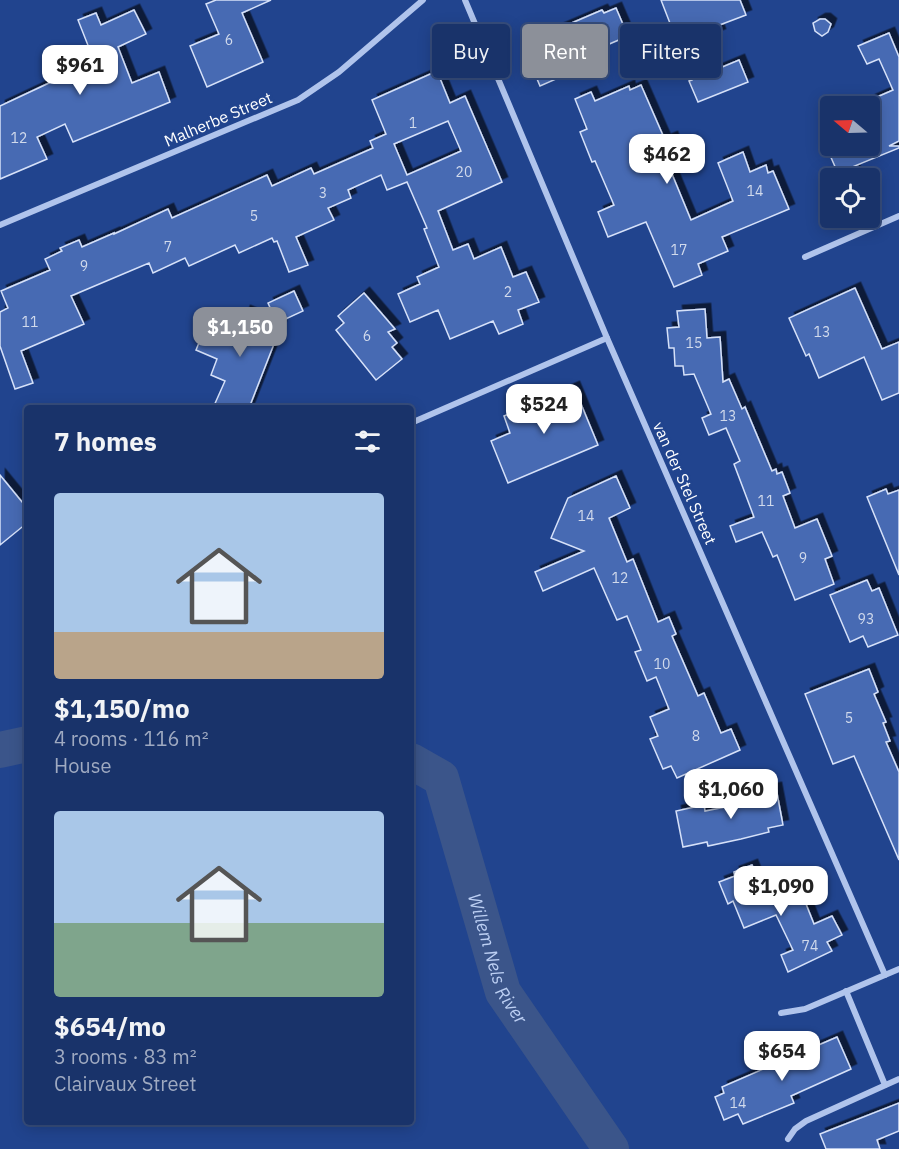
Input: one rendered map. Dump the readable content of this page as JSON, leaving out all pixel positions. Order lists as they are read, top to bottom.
{
  "streets": {
    "street": ["Malherbe Street", "van der Stel Street"]
  },
  "water": ["Willem Nels River"],
  "house_numbers": [
    "6",
    "1",
    "12",
    "20",
    "14",
    "3",
    "5",
    "7",
    "17",
    "9",
    "2",
    "11",
    "13",
    "6",
    "15",
    "13",
    "11",
    "14",
    "9",
    "12",
    "93",
    "10",
    "5",
    "8",
    "74",
    "14"
  ],
  "north": "left",
  "page": {
    "chip": ["Buy", "Rent", "Filters"],
    "price": [
      "$961",
      "$462",
      "$1,150",
      "$524",
      "$1,060",
      "$1,090",
      "$654"
    ],
    "heading": "7 homes",
    "list": [
      {
        "name": "$1,150/mo",
        "note": "4 rooms · 116 m² · House"
      },
      {
        "name": "$654/mo",
        "note": "3 rooms · 83 m² · Clairvaux Street"
      }
    ]
  }
}
